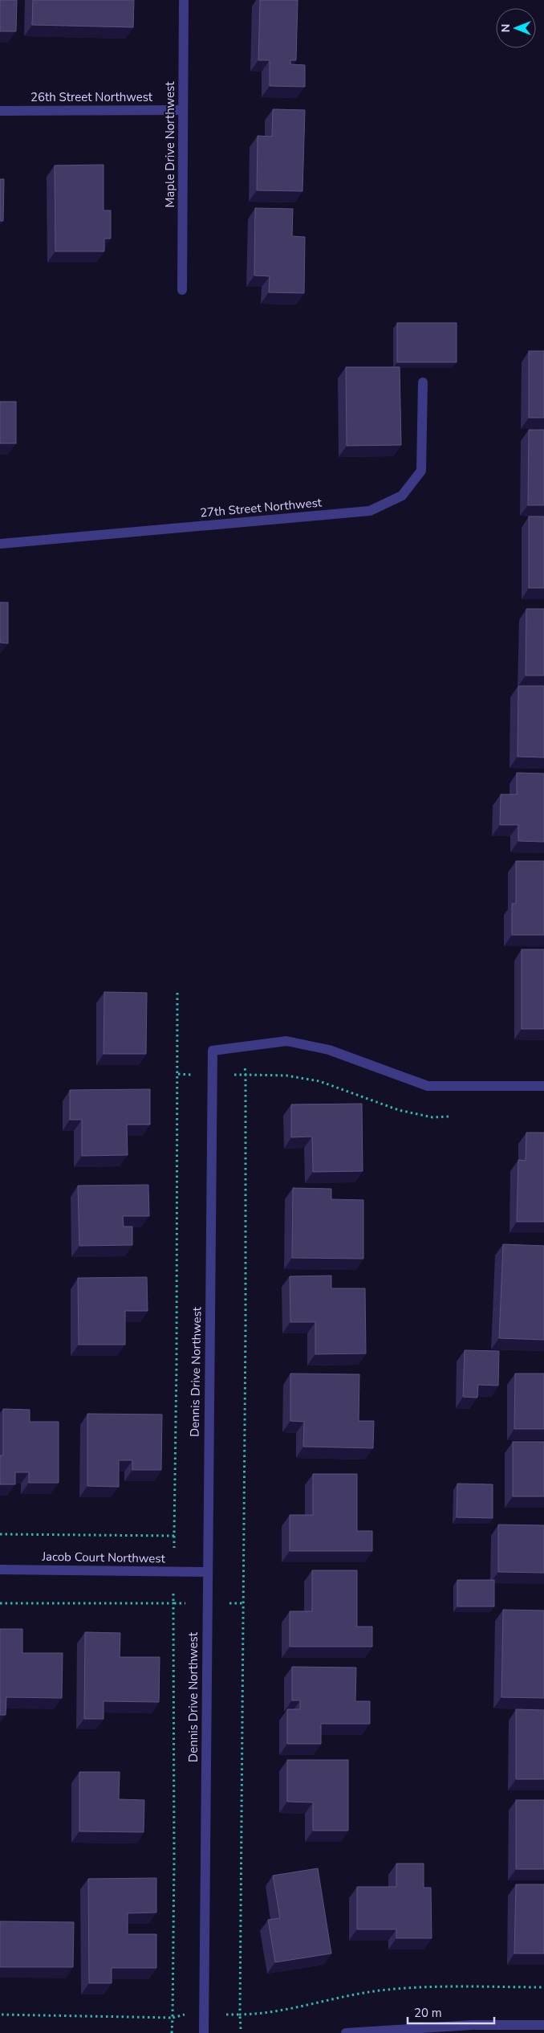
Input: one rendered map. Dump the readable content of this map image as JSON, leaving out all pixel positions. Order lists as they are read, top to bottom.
{
  "streets": {
    "street": [
      "26th Street Northwest",
      "Maple Drive Northwest",
      "27th Street Northwest",
      "Dennis Drive Northwest",
      "Jacob Court Northwest"
    ]
  },
  "crossings": [
    ["26th Street Northwest", "Maple Drive Northwest"],
    ["Dennis Drive Northwest", "Jacob Court Northwest"]
  ],
  "scale_bar": "20 m",
  "north": "left"
}
